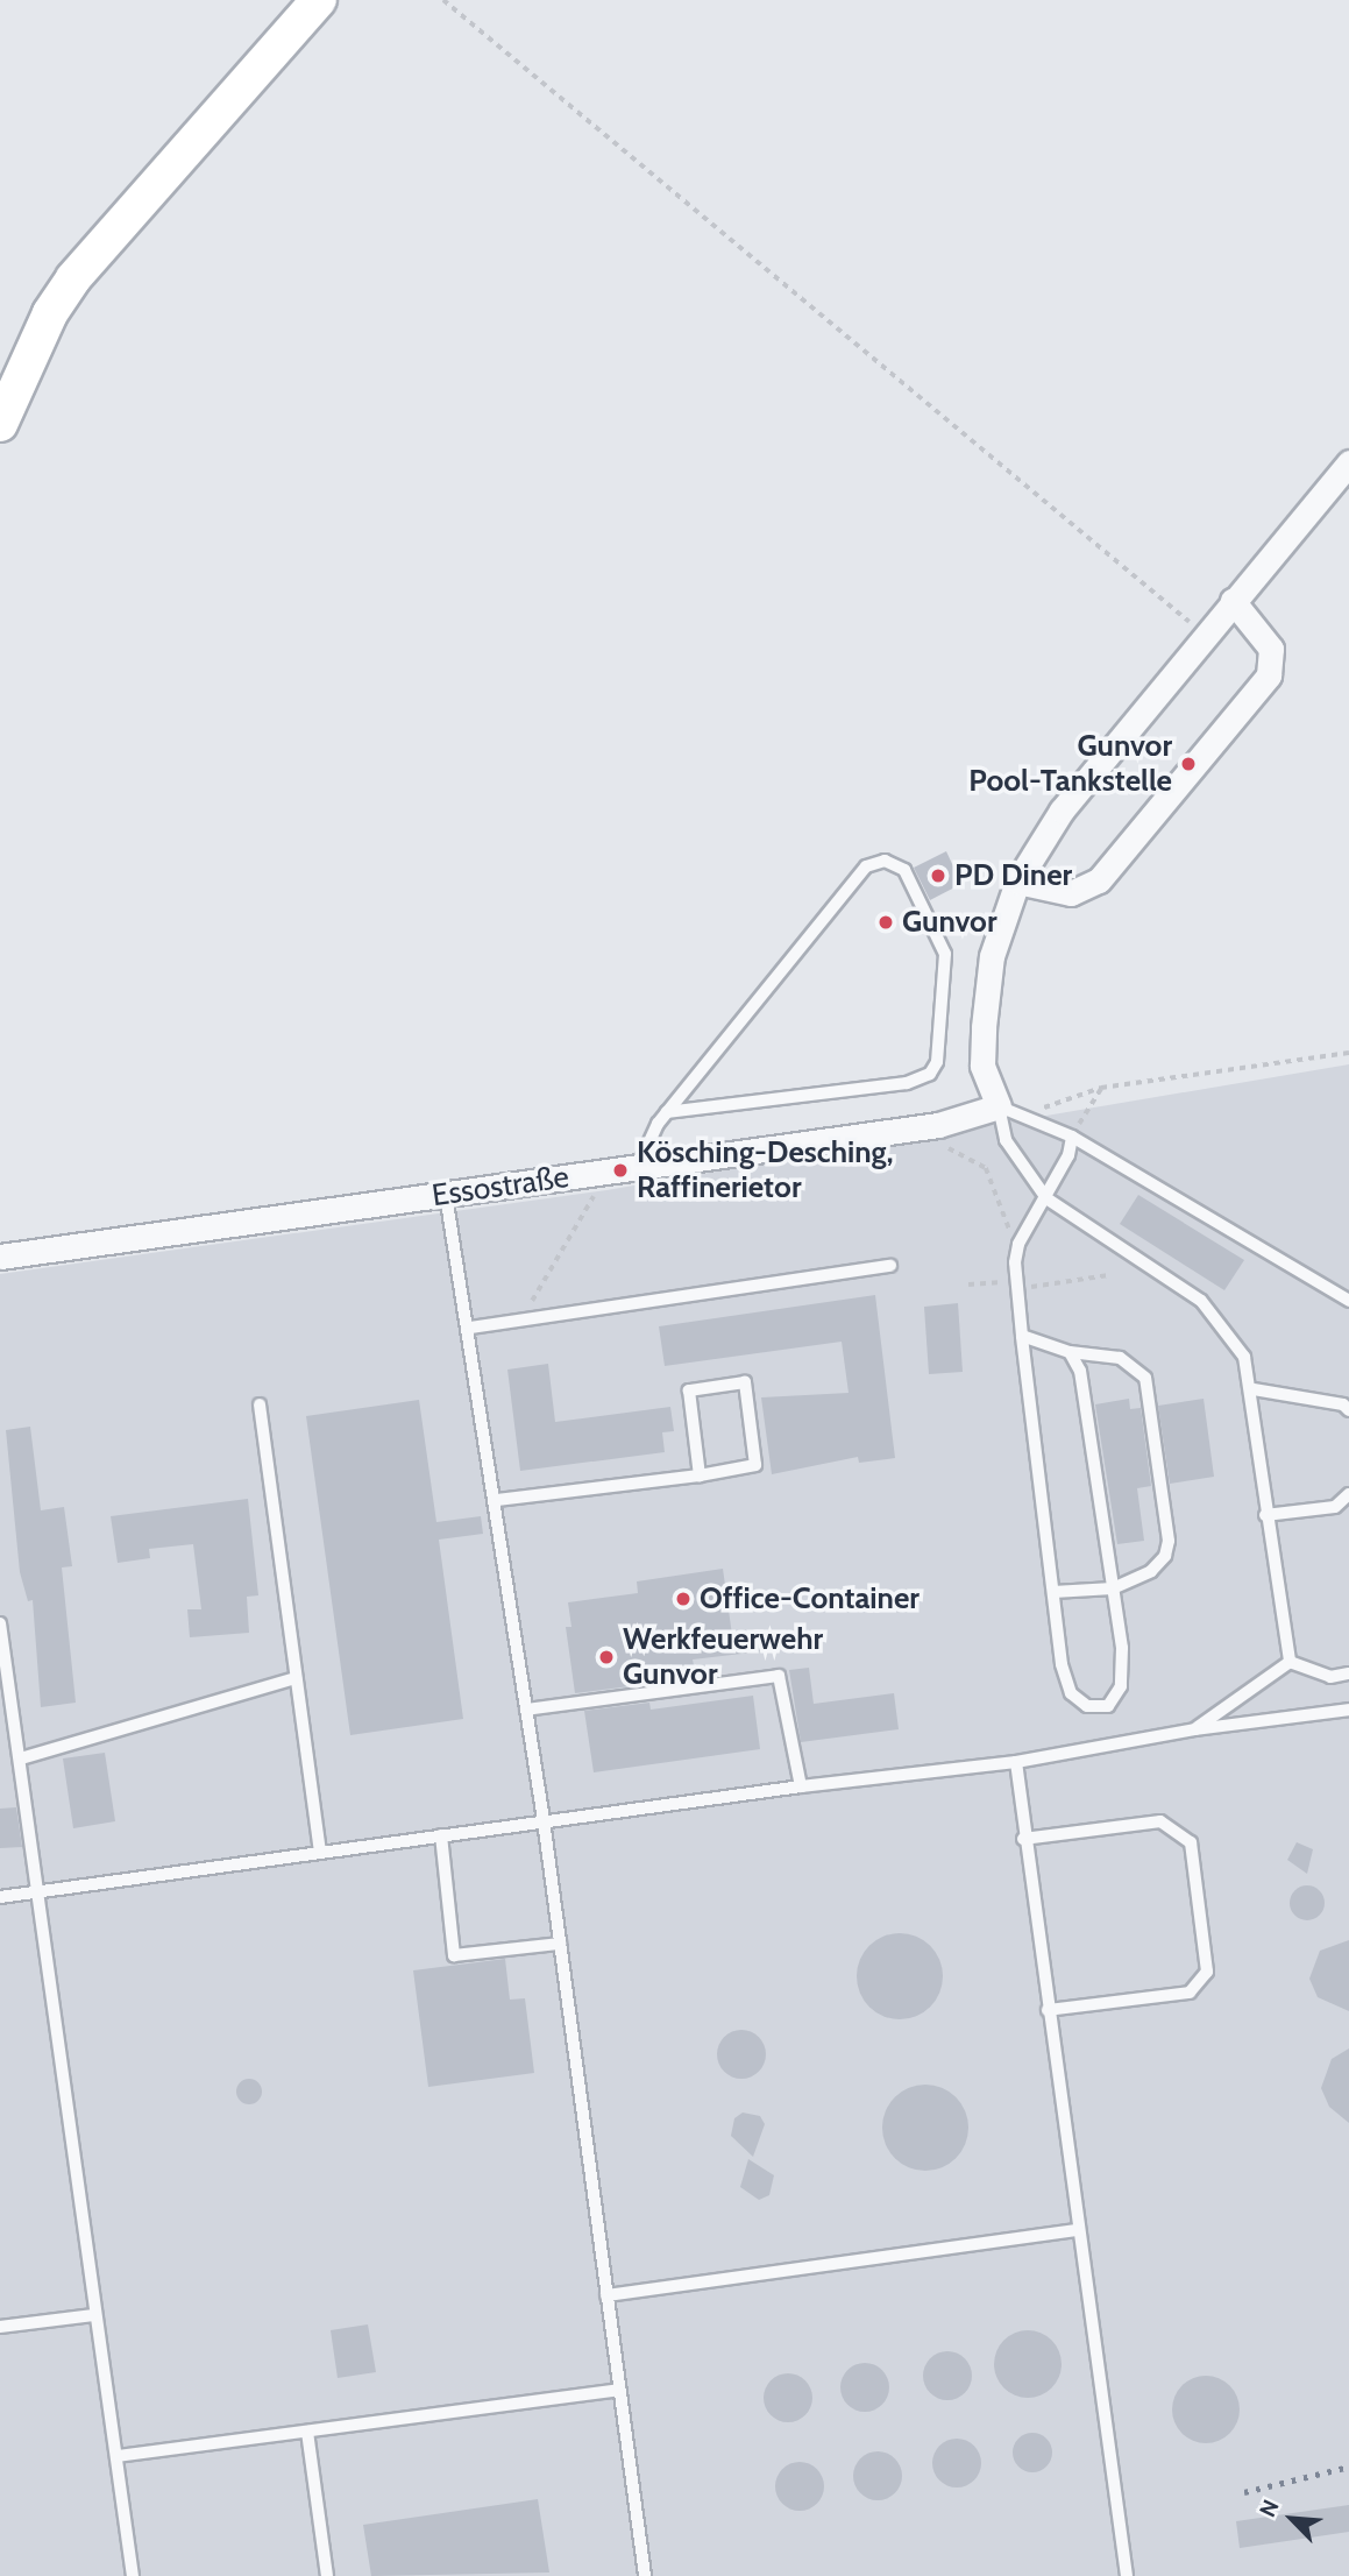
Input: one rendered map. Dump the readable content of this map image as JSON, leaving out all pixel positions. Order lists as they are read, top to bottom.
{
  "streets": {
    "street": ["Essostraße"]
  },
  "places": [
    "Gunvor Pool-Tankstelle",
    "PD Diner",
    "Gunvor",
    "Kösching-Desching, Raffinerietor",
    "Office-Container",
    "Werkfeuerwehr Gunvor"
  ],
  "north": "top left"
}
